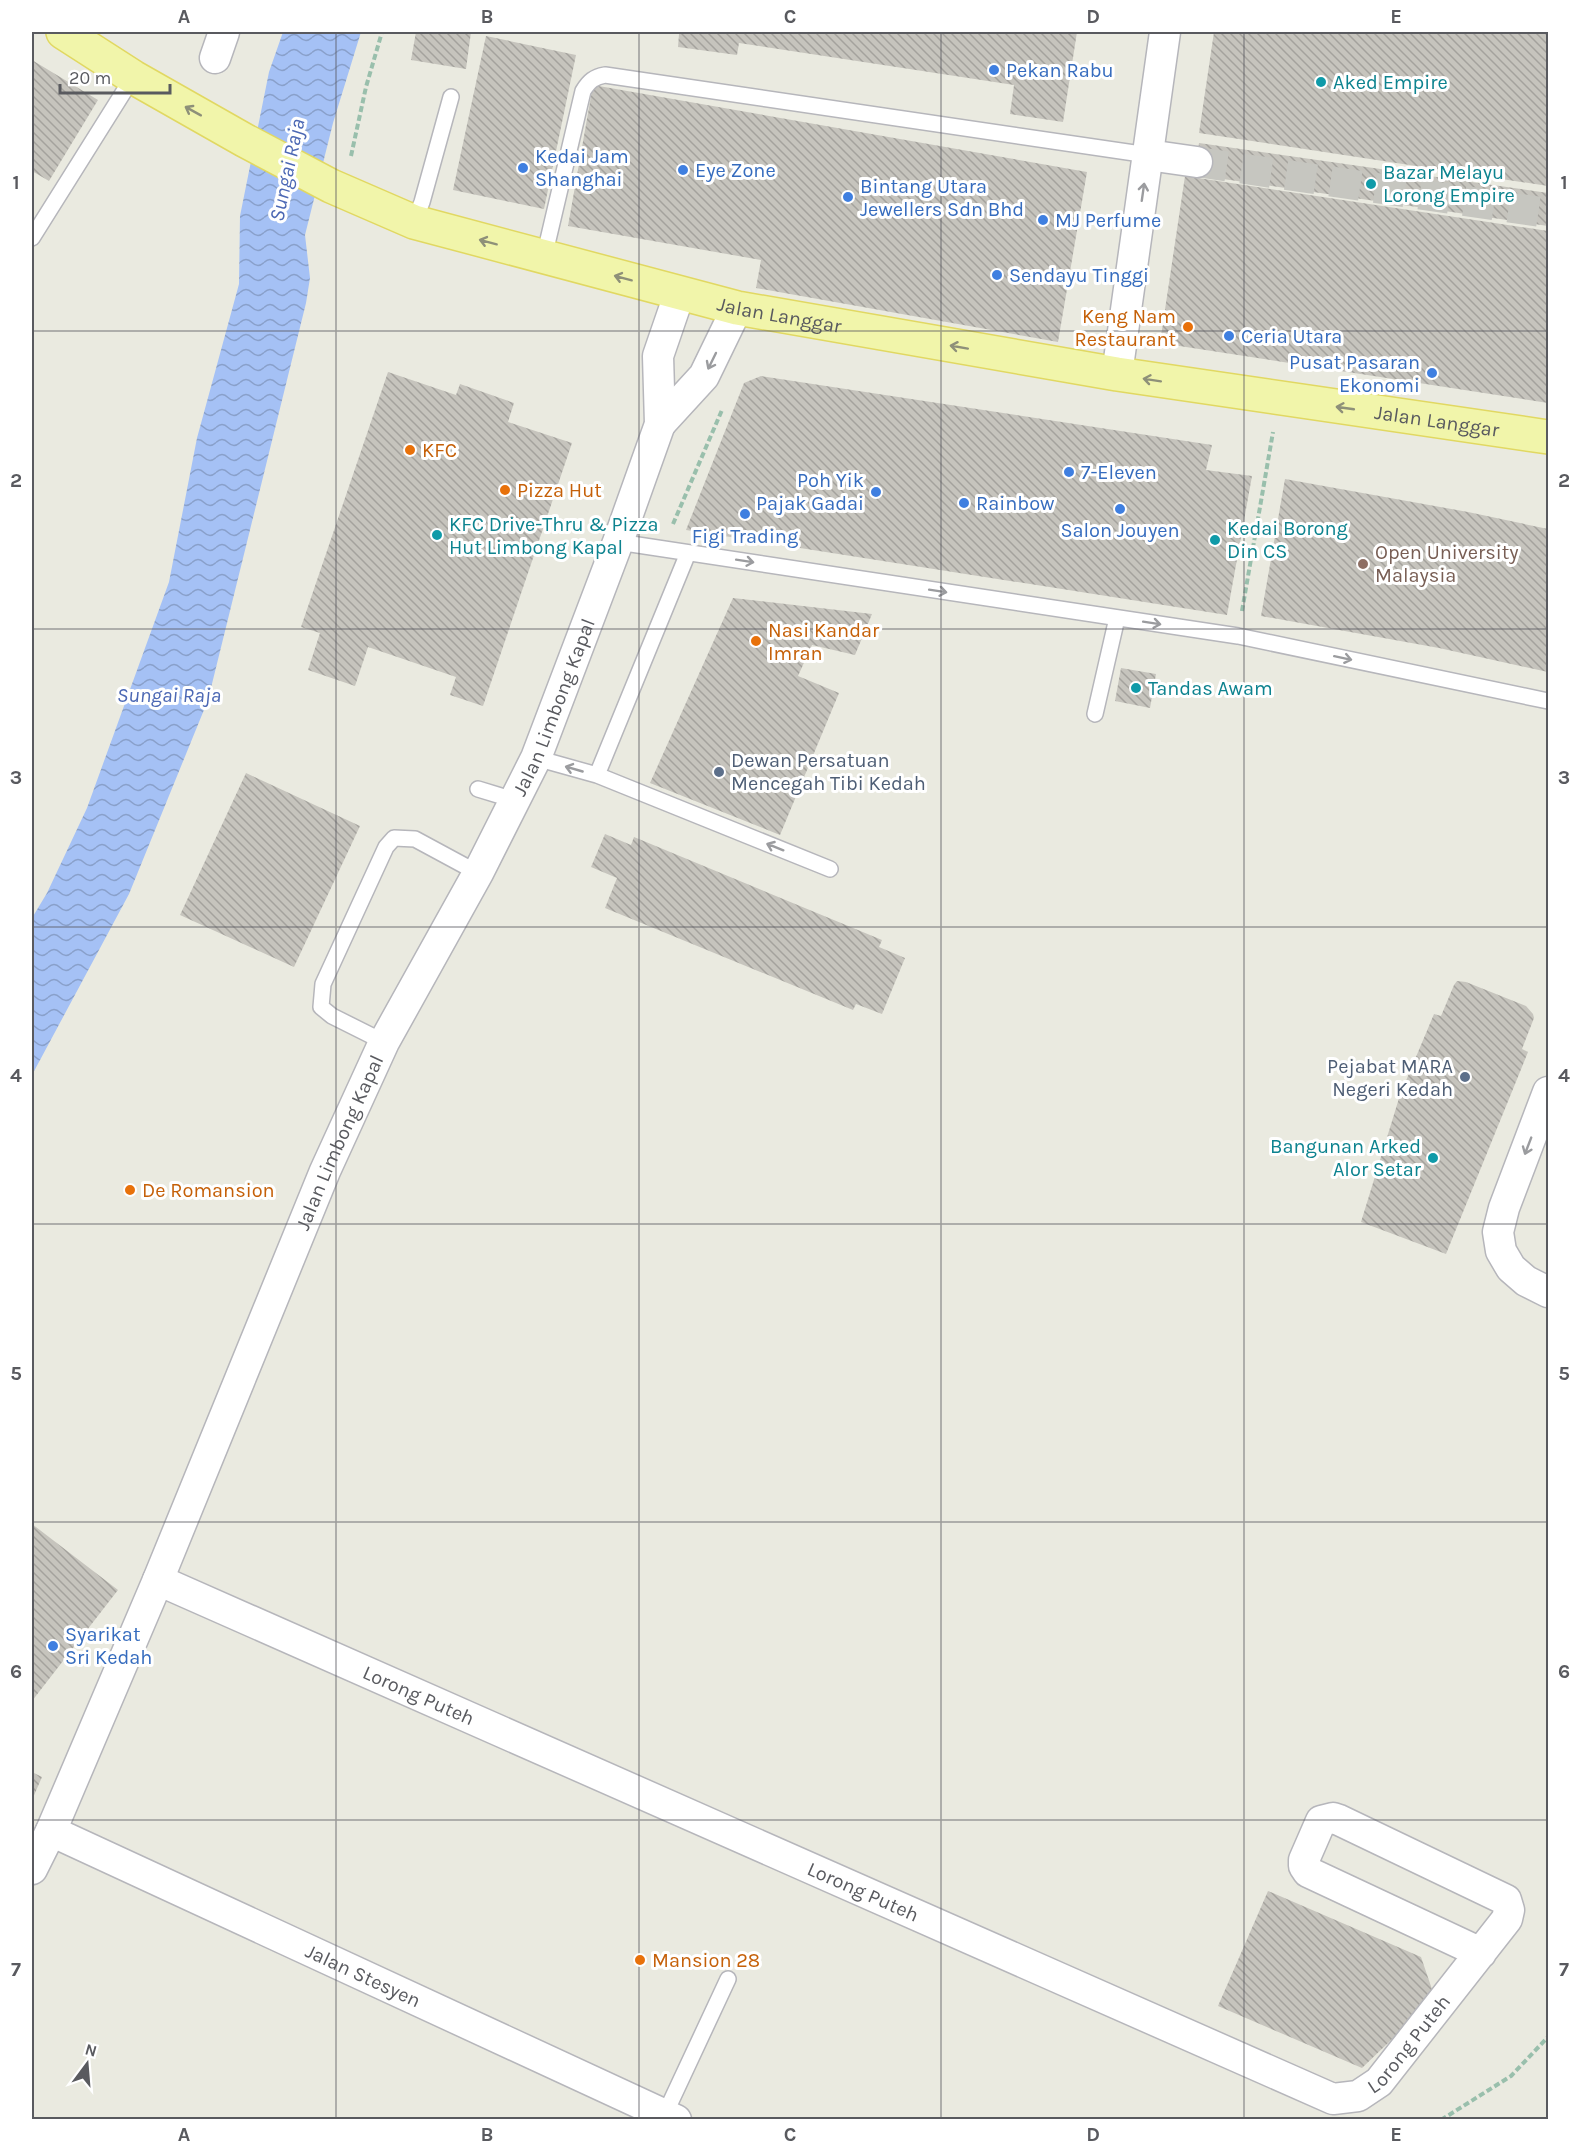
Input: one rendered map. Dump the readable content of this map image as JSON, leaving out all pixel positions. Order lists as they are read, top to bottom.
{
  "streets": {
    "main road": ["Jalan Langgar"],
    "street": ["Jalan Limbong Kapal", "Lorong Puteh", "Jalan Stesyen"]
  },
  "crossings": [
    ["Jalan Langgar", "Jalan Limbong Kapal"],
    ["Jalan Limbong Kapal", "Lorong Puteh"],
    ["Jalan Limbong Kapal", "Jalan Stesyen"]
  ],
  "one_way": ["Jalan Langgar"],
  "water": ["Sungai Raja"],
  "places": [
    "Pekan Rabu",
    "Aked Empire",
    "Kedai Jam Shanghai",
    "Eye Zone",
    "Bazar Melayu Lorong Empire",
    "Bintang Utara Jewellers Sdn Bhd",
    "MJ Perfume",
    "Sendayu Tinggi",
    "Keng Nam Restaurant",
    "Ceria Utara",
    "Pusat Pasaran Ekonomi",
    "KFC",
    "7-Eleven",
    "Pizza Hut",
    "Poh Yik Pajak Gadai",
    "Rainbow",
    "Salon Jouyen",
    "Figi Trading",
    "KFC Drive-Thru & Pizza Hut Limbong Kapal",
    "Kedai Borong Din CS",
    "Open University Malaysia",
    "Nasi Kandar Imran",
    "Tandas Awam",
    "Dewan Persatuan Mencegah Tibi Kedah",
    "Pejabat MARA Negeri Kedah",
    "Bangunan Arked Alor Setar",
    "De Romansion",
    "Syarikat Sri Kedah",
    "Mansion 28"
  ],
  "scale_bar": "20 m",
  "north": "top",
  "grid": {
    "columns": [
      "A",
      "B",
      "C",
      "D",
      "E"
    ],
    "rows": [
      "1",
      "2",
      "3",
      "4",
      "5",
      "6",
      "7"
    ]
  }
}
